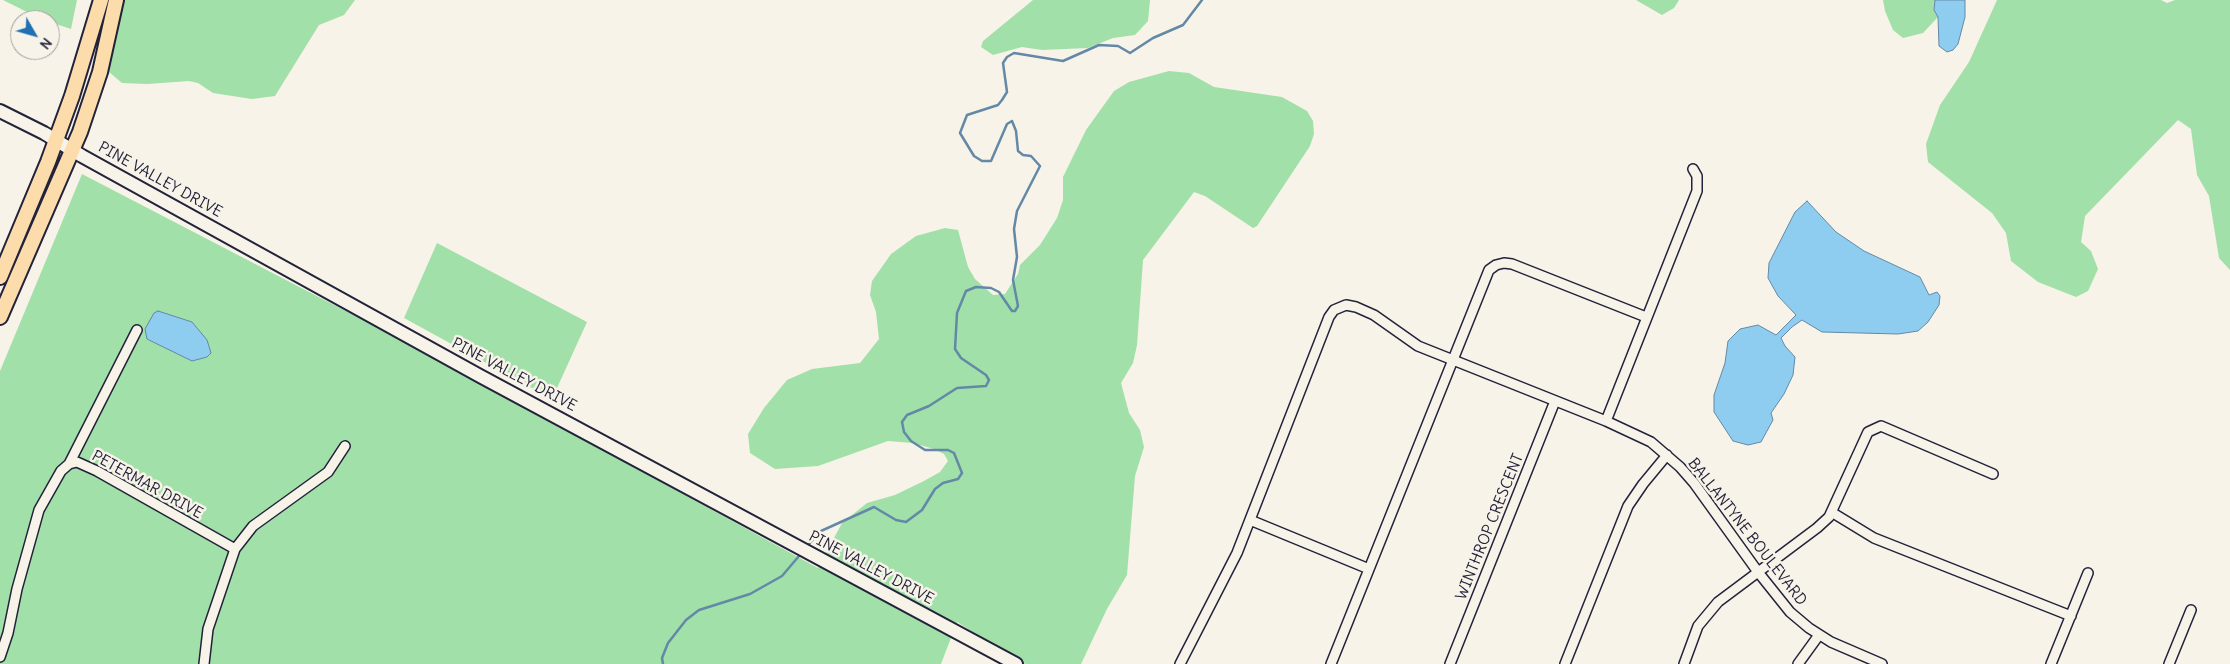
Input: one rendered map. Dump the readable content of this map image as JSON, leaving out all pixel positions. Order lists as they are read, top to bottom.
{
  "streets": {
    "street": [
      "PINE VALLEY DRIVE",
      "PETERMAR DRIVE",
      "WINTHROP CRESCENT",
      "BALLANTYNE BOULEVARD"
    ]
  },
  "crossings": [
    ["WINTHROP CRESCENT", "BALLANTYNE BOULEVARD"]
  ],
  "north": "bottom right"
}
